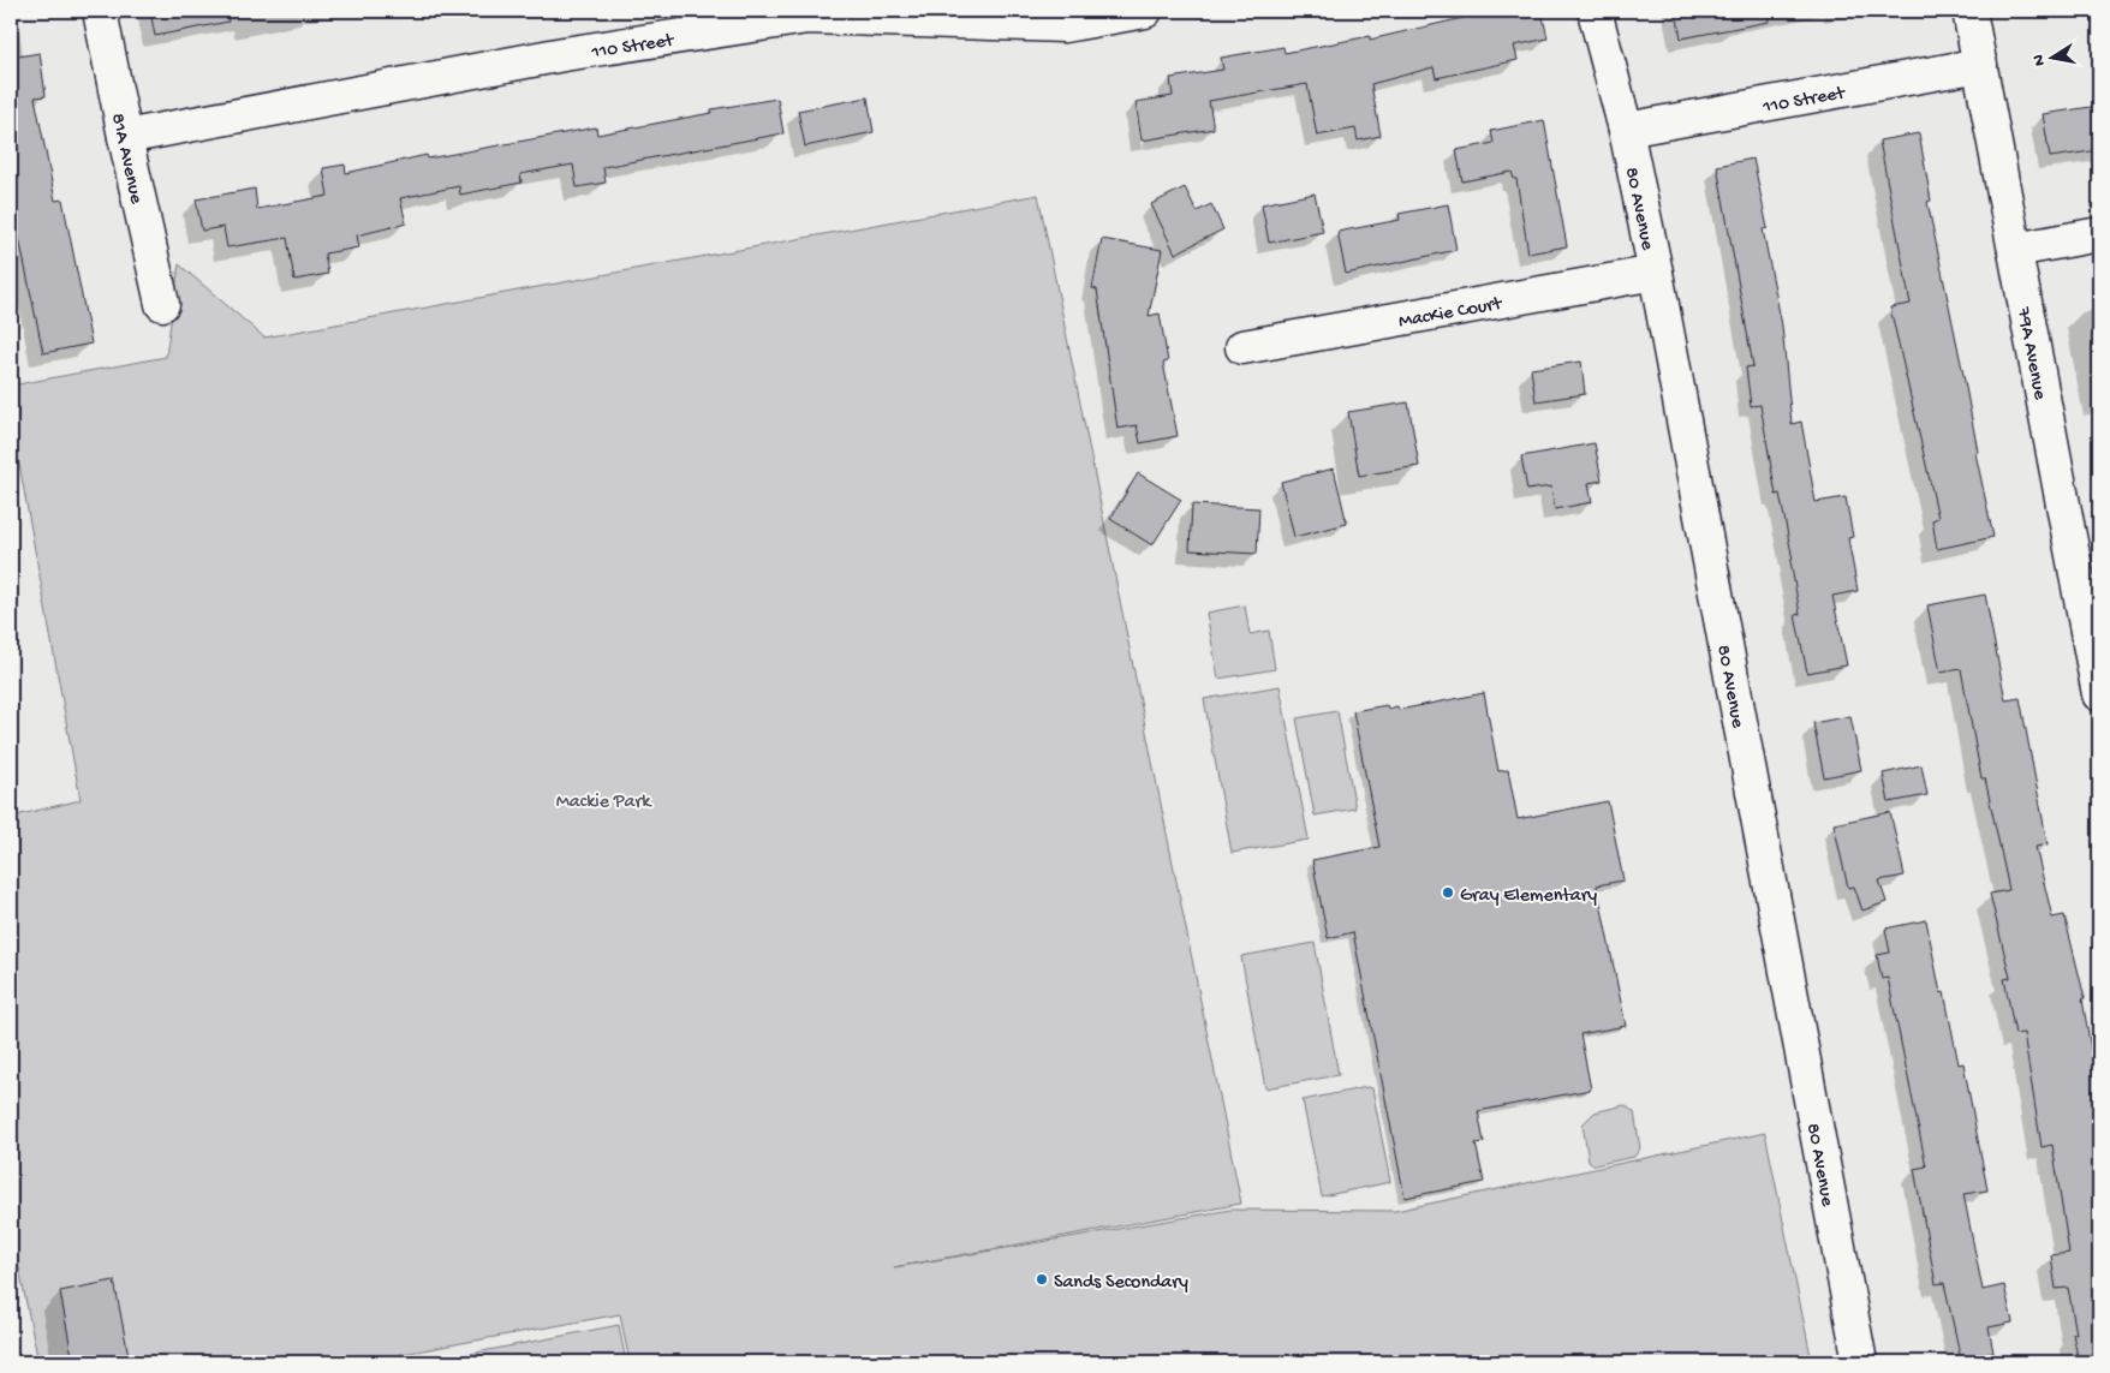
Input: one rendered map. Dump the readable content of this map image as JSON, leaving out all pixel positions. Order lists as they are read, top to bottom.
{
  "streets": {
    "street": [
      "110 Street",
      "81A Avenue",
      "80 Avenue",
      "MacKie Court",
      "79A Avenue"
    ]
  },
  "crossings": [
    ["110 Street", "81A Avenue"],
    ["110 Street", "80 Avenue"],
    ["110 Street", "79A Avenue"],
    ["80 Avenue", "MacKie Court"]
  ],
  "parks": ["Mackie Park"],
  "places": ["Gray Elementary", "Sands Secondary"],
  "north": "left"
}
